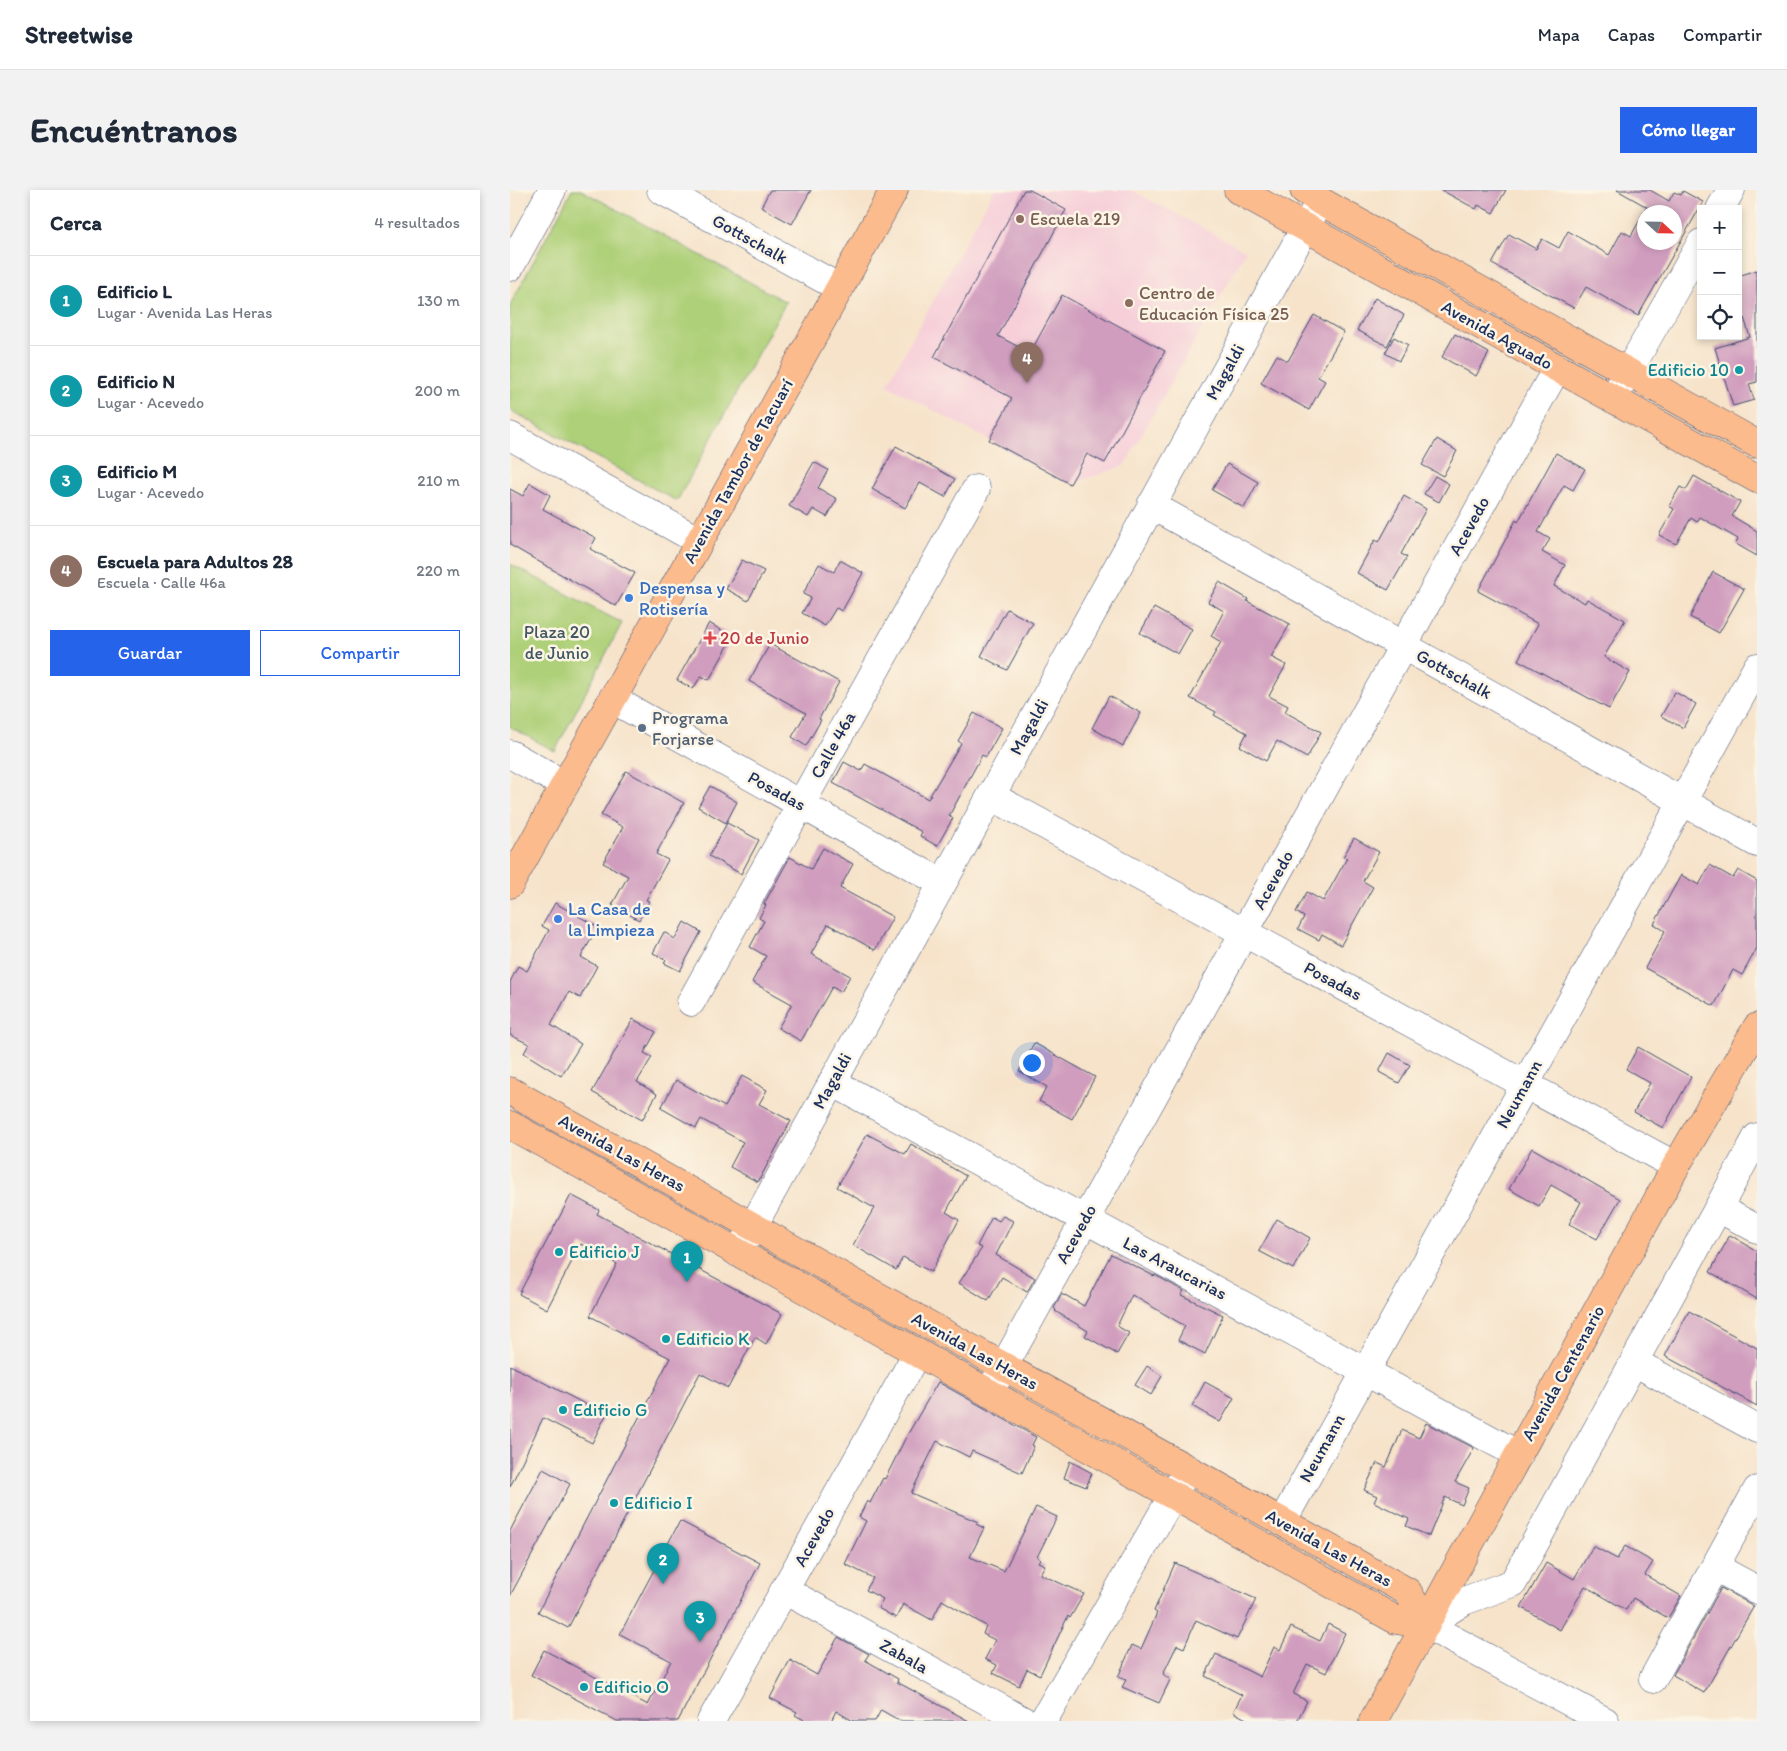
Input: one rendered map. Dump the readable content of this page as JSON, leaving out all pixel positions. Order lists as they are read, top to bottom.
{
  "streets": {
    "main road": [
      "Avenida Aguado",
      "Avenida Tambor de Tacuarí",
      "Avenida Las Heras",
      "Avenida Centenario"
    ],
    "street": [
      "Gottschalk",
      "Magaldi",
      "Acevedo",
      "Calle 46a",
      "Posadas",
      "Neumann",
      "Las Araucarias",
      "Zabala"
    ]
  },
  "crossings": [
    ["Gottschalk", "Magaldi"],
    ["Gottschalk", "Avenida Tambor de Tacuarí"],
    ["Gottschalk", "Acevedo"],
    ["Gottschalk", "Neumann"],
    ["Avenida Aguado", "Magaldi"],
    ["Avenida Aguado", "Acevedo"],
    ["Magaldi", "Posadas"],
    ["Magaldi", "Avenida Las Heras"],
    ["Magaldi", "Las Araucarias"],
    ["Avenida Tambor de Tacuarí", "Posadas"],
    ["Acevedo", "Posadas"],
    ["Acevedo", "Avenida Las Heras"],
    ["Acevedo", "Las Araucarias"],
    ["Acevedo", "Zabala"],
    ["Calle 46a", "Posadas"],
    ["Posadas", "Neumann"],
    ["Posadas", "Avenida Centenario"],
    ["Neumann", "Avenida Las Heras"],
    ["Neumann", "Las Araucarias"],
    ["Avenida Las Heras", "Avenida Centenario"],
    ["Las Araucarias", "Avenida Centenario"]
  ],
  "parks": ["Plaza 20 de Junio"],
  "places": {
    "other": [
      "Escuela 219",
      "Centro de Educación Física 25",
      "Edificio 10",
      "Despensa y Rotisería",
      "Programa Forjarse",
      "La Casa de la Limpieza",
      "Edificio J",
      "Edificio K",
      "Edificio G",
      "Edificio I",
      "Edificio O"
    ],
    "health": ["20 de Junio"]
  },
  "north": "right",
  "page": {
    "header": "Streetwise",
    "nav": ["Mapa", "Capas", "Compartir"],
    "buttons": [
      "Cómo llegar",
      ["Guardar", "Compartir"]
    ],
    "title": "Encuéntranos",
    "heading": ["Cerca", "4 resultados"],
    "map_buttons": ["+", "−"],
    "list": [
      {
        "mark": "1",
        "name": "Edificio L",
        "note": "Lugar · Avenida Las Heras",
        "value": "130 m"
      },
      {
        "mark": "2",
        "name": "Edificio N",
        "note": "Lugar · Acevedo",
        "value": "200 m"
      },
      {
        "mark": "3",
        "name": "Edificio M",
        "note": "Lugar · Acevedo",
        "value": "210 m"
      },
      {
        "mark": "4",
        "name": "Escuela para Adultos 28",
        "note": "Escuela · Calle 46a",
        "value": "220 m"
      }
    ],
    "pins": [
      "4",
      "1",
      "2",
      "3"
    ]
  }
}
